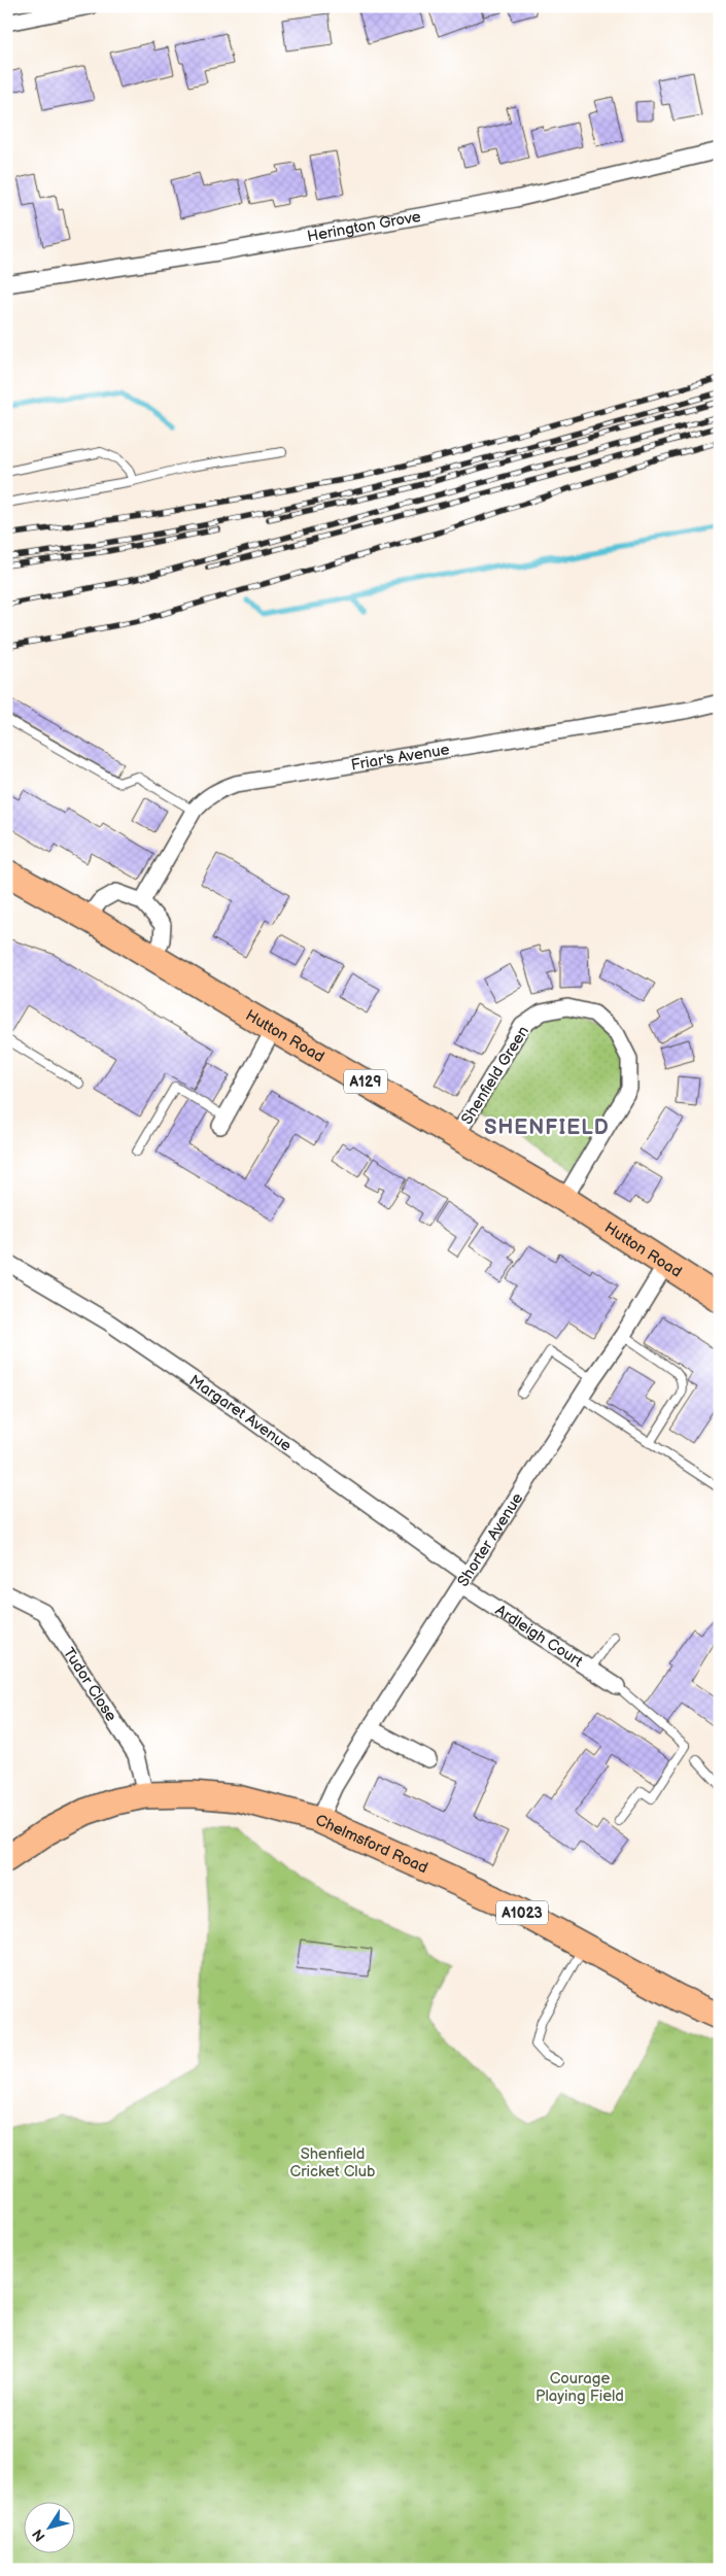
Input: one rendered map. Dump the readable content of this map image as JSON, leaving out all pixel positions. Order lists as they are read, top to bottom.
{
  "streets": {
    "main road": [
      "Hutton Road",
      "A129",
      "Chelmsford Road",
      "A1023"
    ],
    "street": [
      "Herington Grove",
      "Friar's Avenue",
      "Shenfield Green",
      "Margaret Avenue",
      "Shorter Avenue",
      "Ardleigh Court",
      "Tudor Close"
    ]
  },
  "crossings": [
    ["Hutton Road", "Shenfield Green"],
    ["Hutton Road", "Shorter Avenue"],
    ["Margaret Avenue", "Shorter Avenue"],
    ["Margaret Avenue", "Ardleigh Court"],
    ["Shorter Avenue", "Ardleigh Court"],
    ["Shorter Avenue", "Chelmsford Road"],
    ["Tudor Close", "Chelmsford Road"]
  ],
  "districts": ["SHENFIELD"],
  "parks": ["Shenfield Cricket Club", "Courage Playing Field"],
  "north": "bottom left"
}
